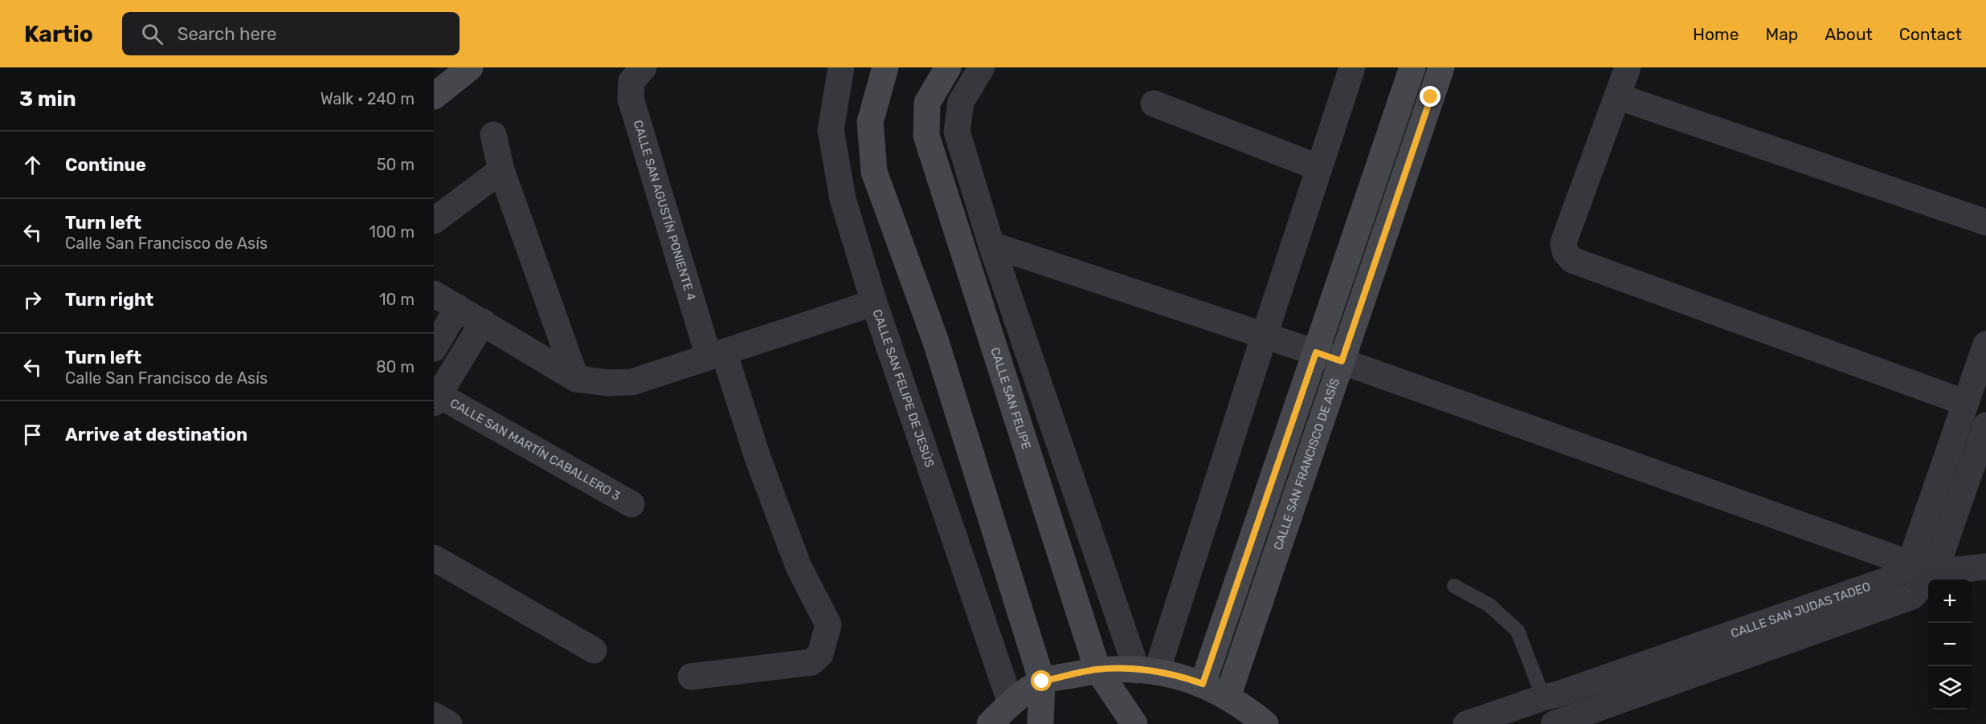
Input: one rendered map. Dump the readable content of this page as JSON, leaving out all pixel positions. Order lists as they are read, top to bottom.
{
  "streets": {
    "main road": ["CALLE SAN FELIPE", "CALLE SAN FRANCISCO DE ASÍS"],
    "street": [
      "CALLE SAN AGUSTÍN PONIENTE 4",
      "CALLE SAN FELIPE DE JESÚS",
      "CALLE SAN MARTÍN CABALLERO 3",
      "CALLE SAN JUDAS TADEO"
    ]
  },
  "page": {
    "header": "Kartio",
    "search": "Search here",
    "nav": [
      "Home",
      "Map",
      "About",
      "Contact"
    ],
    "heading": ["3 min", "Walk · 240 m"],
    "list": [
      ["Continue", "50 m"],
      ["Turn left", "Calle San Francisco de Asís", "100 m"],
      ["Turn right", "10 m"],
      ["Turn left", "Calle San Francisco de Asís", "80 m"],
      "Arrive at destination"
    ],
    "map_buttons": ["+", "−"]
  }
}
